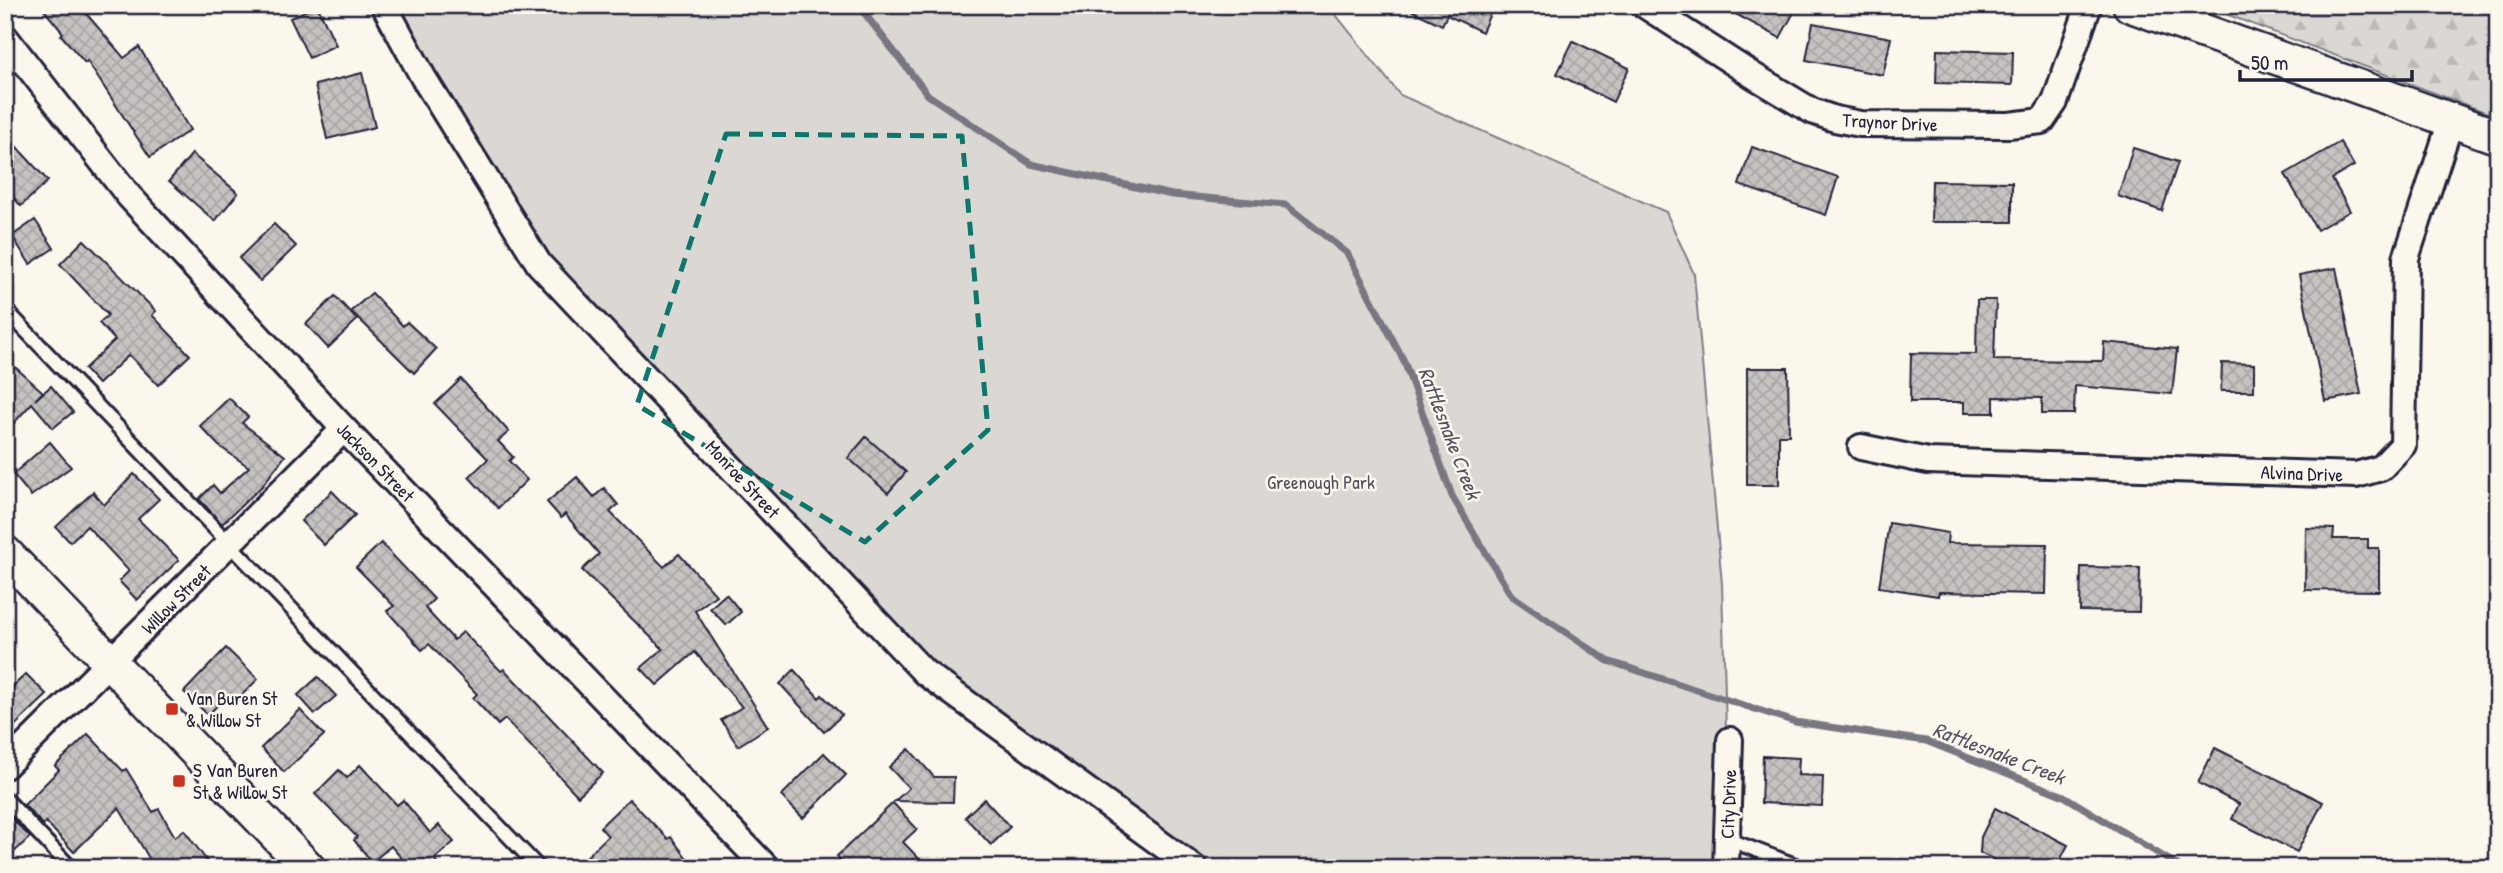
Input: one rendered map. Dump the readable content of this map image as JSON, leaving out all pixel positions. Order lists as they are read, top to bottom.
{
  "streets": {
    "street": [
      "Traynor Drive",
      "Jackson Street",
      "Alvina Drive",
      "Monroe Street",
      "Willow Street",
      "City Drive"
    ]
  },
  "crossings": [
    ["Jackson Street", "Willow Street"]
  ],
  "water": ["Rattlesnake Creek"],
  "parks": ["Greenough Park"],
  "places": {
    "transit": ["Van Buren St & Willow St", "S Van Buren St & Willow St"]
  },
  "scale_bar": "50 m"
}
